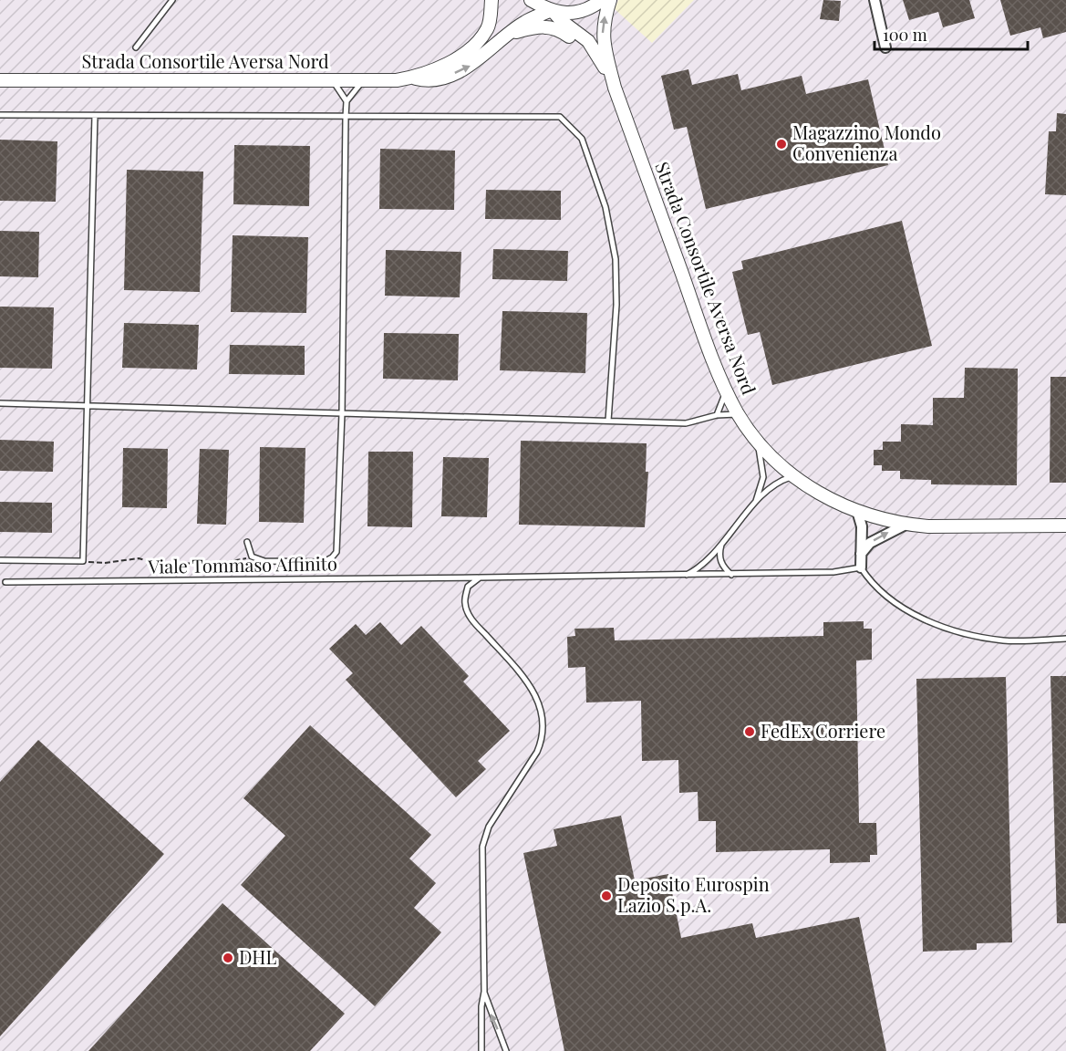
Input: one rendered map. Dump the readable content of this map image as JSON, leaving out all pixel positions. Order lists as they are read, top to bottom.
{
  "streets": {
    "street": ["Strada Consortile Aversa Nord"],
    "lane": ["Viale Tommaso Affinito"]
  },
  "places": [
    "Magazzino Mondo Convenienza",
    "FedEx Corriere",
    "Deposito Eurospin Lazio S.p.A.",
    "DHL"
  ],
  "scale_bar": "100 m"
}
